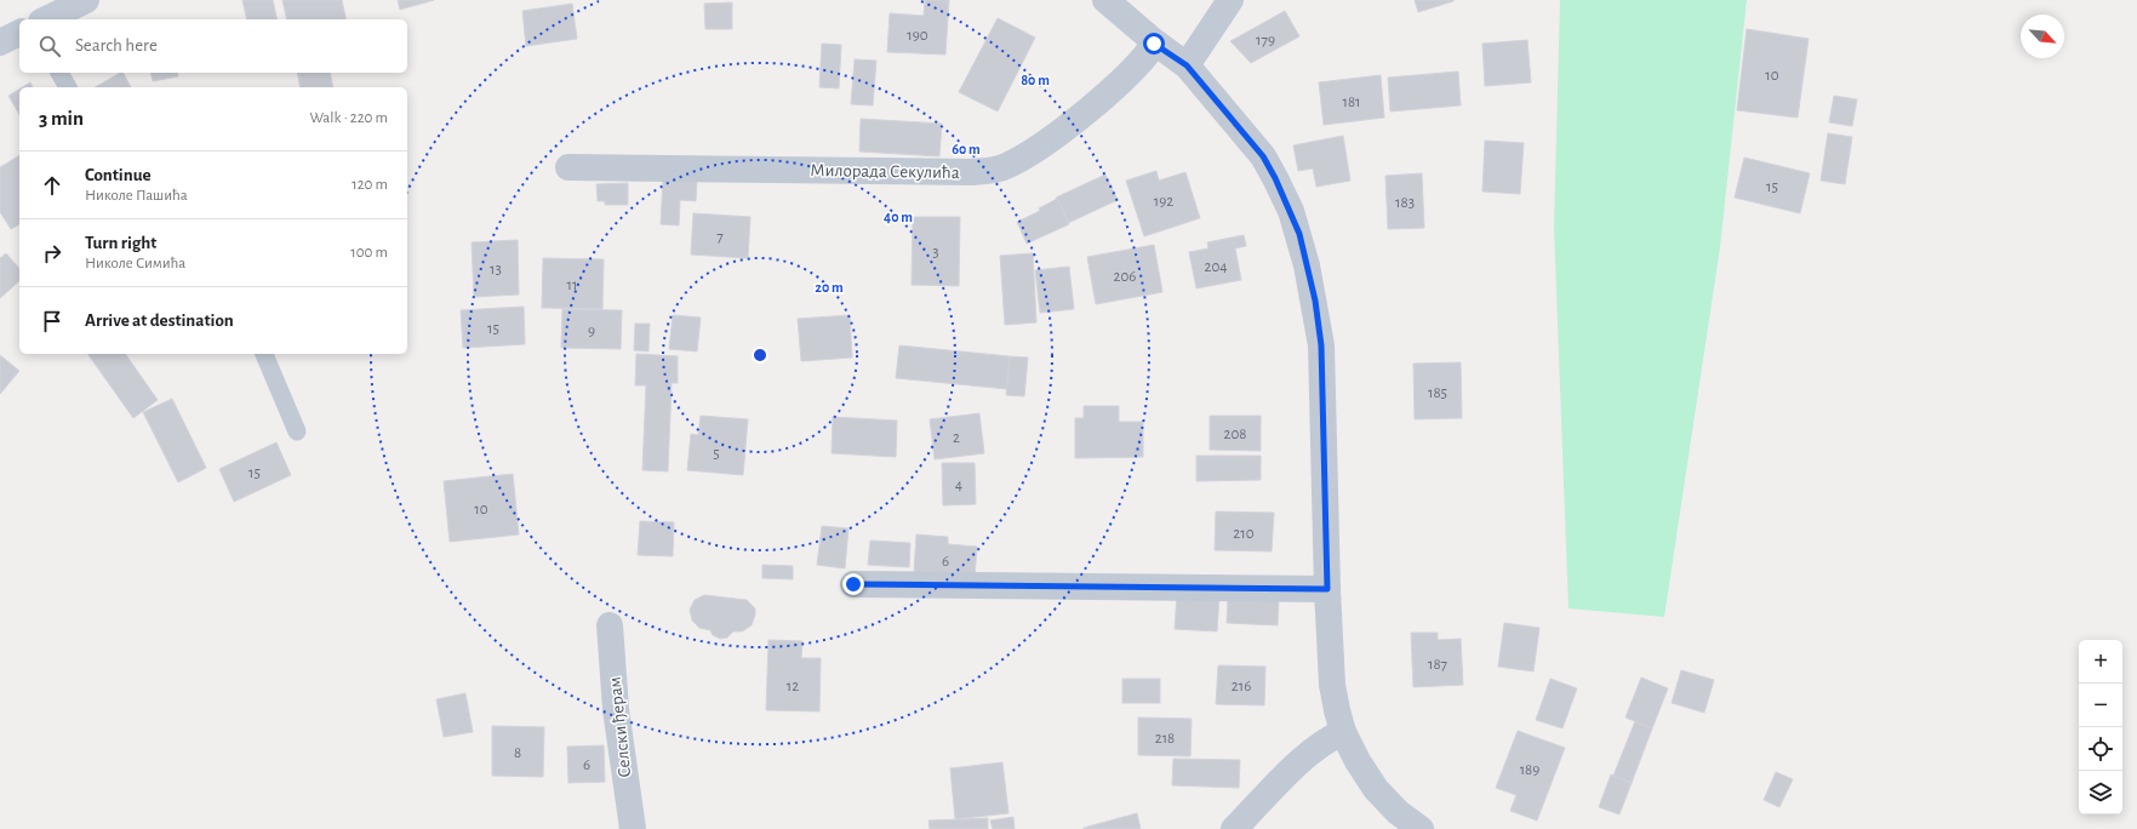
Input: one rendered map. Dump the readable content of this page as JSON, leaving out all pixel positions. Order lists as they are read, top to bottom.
{
  "streets": {
    "street": ["Милорада Секулића", "Селски ђерам"]
  },
  "house_numbers": [
    "190",
    "179",
    "10",
    "181",
    "15",
    "192",
    "183",
    "7",
    "3",
    "204",
    "13",
    "206",
    "11",
    "15",
    "9",
    "185",
    "208",
    "2",
    "5",
    "15",
    "4",
    "10",
    "210",
    "6",
    "187",
    "12",
    "216",
    "218",
    "8",
    "6",
    "189"
  ],
  "north": "bottom right",
  "page": {
    "search": "Search here",
    "heading": ["3 min", "Walk · 220 m"],
    "list": [
      ["Continue", "Николе Пашића", "120 m"],
      ["Turn right", "Николе Симића", "100 m"],
      "Arrive at destination"
    ],
    "map_buttons": ["+", "−"]
  },
  "rings": [
    "80 m",
    "60 m",
    "40 m",
    "20 m"
  ]
}
